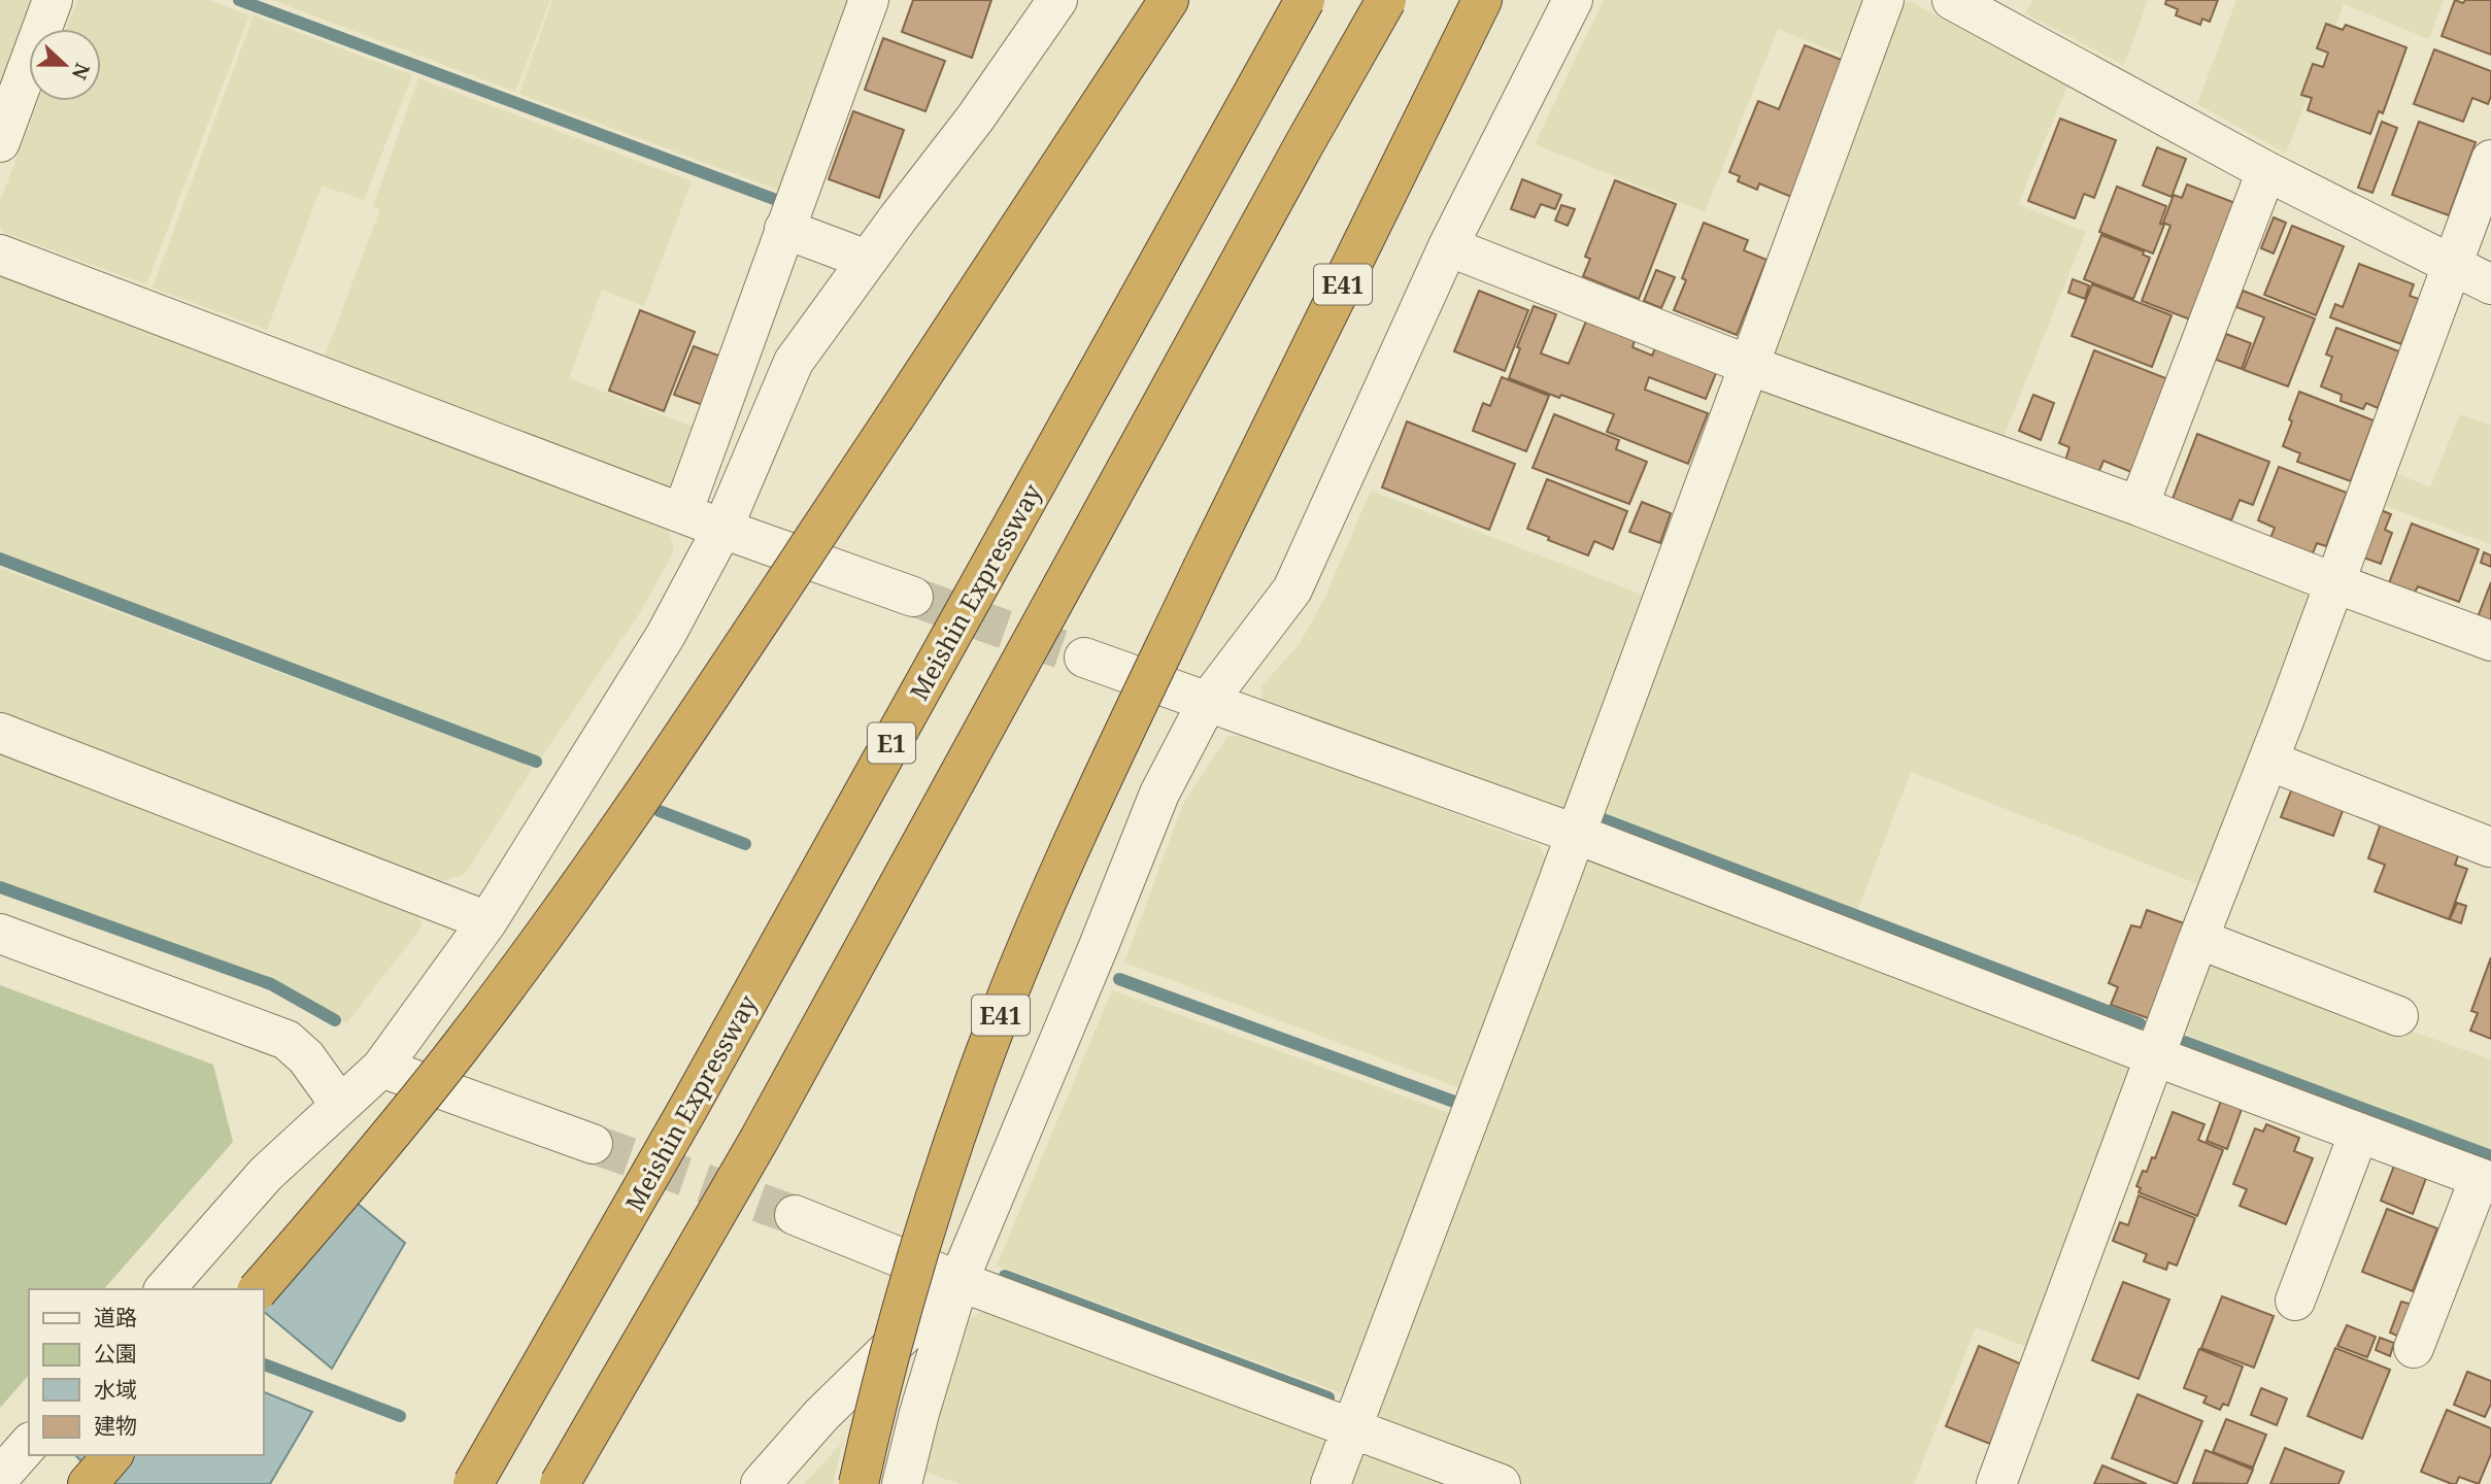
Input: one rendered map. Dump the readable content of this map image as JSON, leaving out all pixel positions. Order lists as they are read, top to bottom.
{
  "streets": {
    "highway": ["E41", "Meishin Expressway", "E1"]
  },
  "legend": [
    "道路",
    "公園",
    "水域",
    "建物"
  ],
  "north": "right"
}
